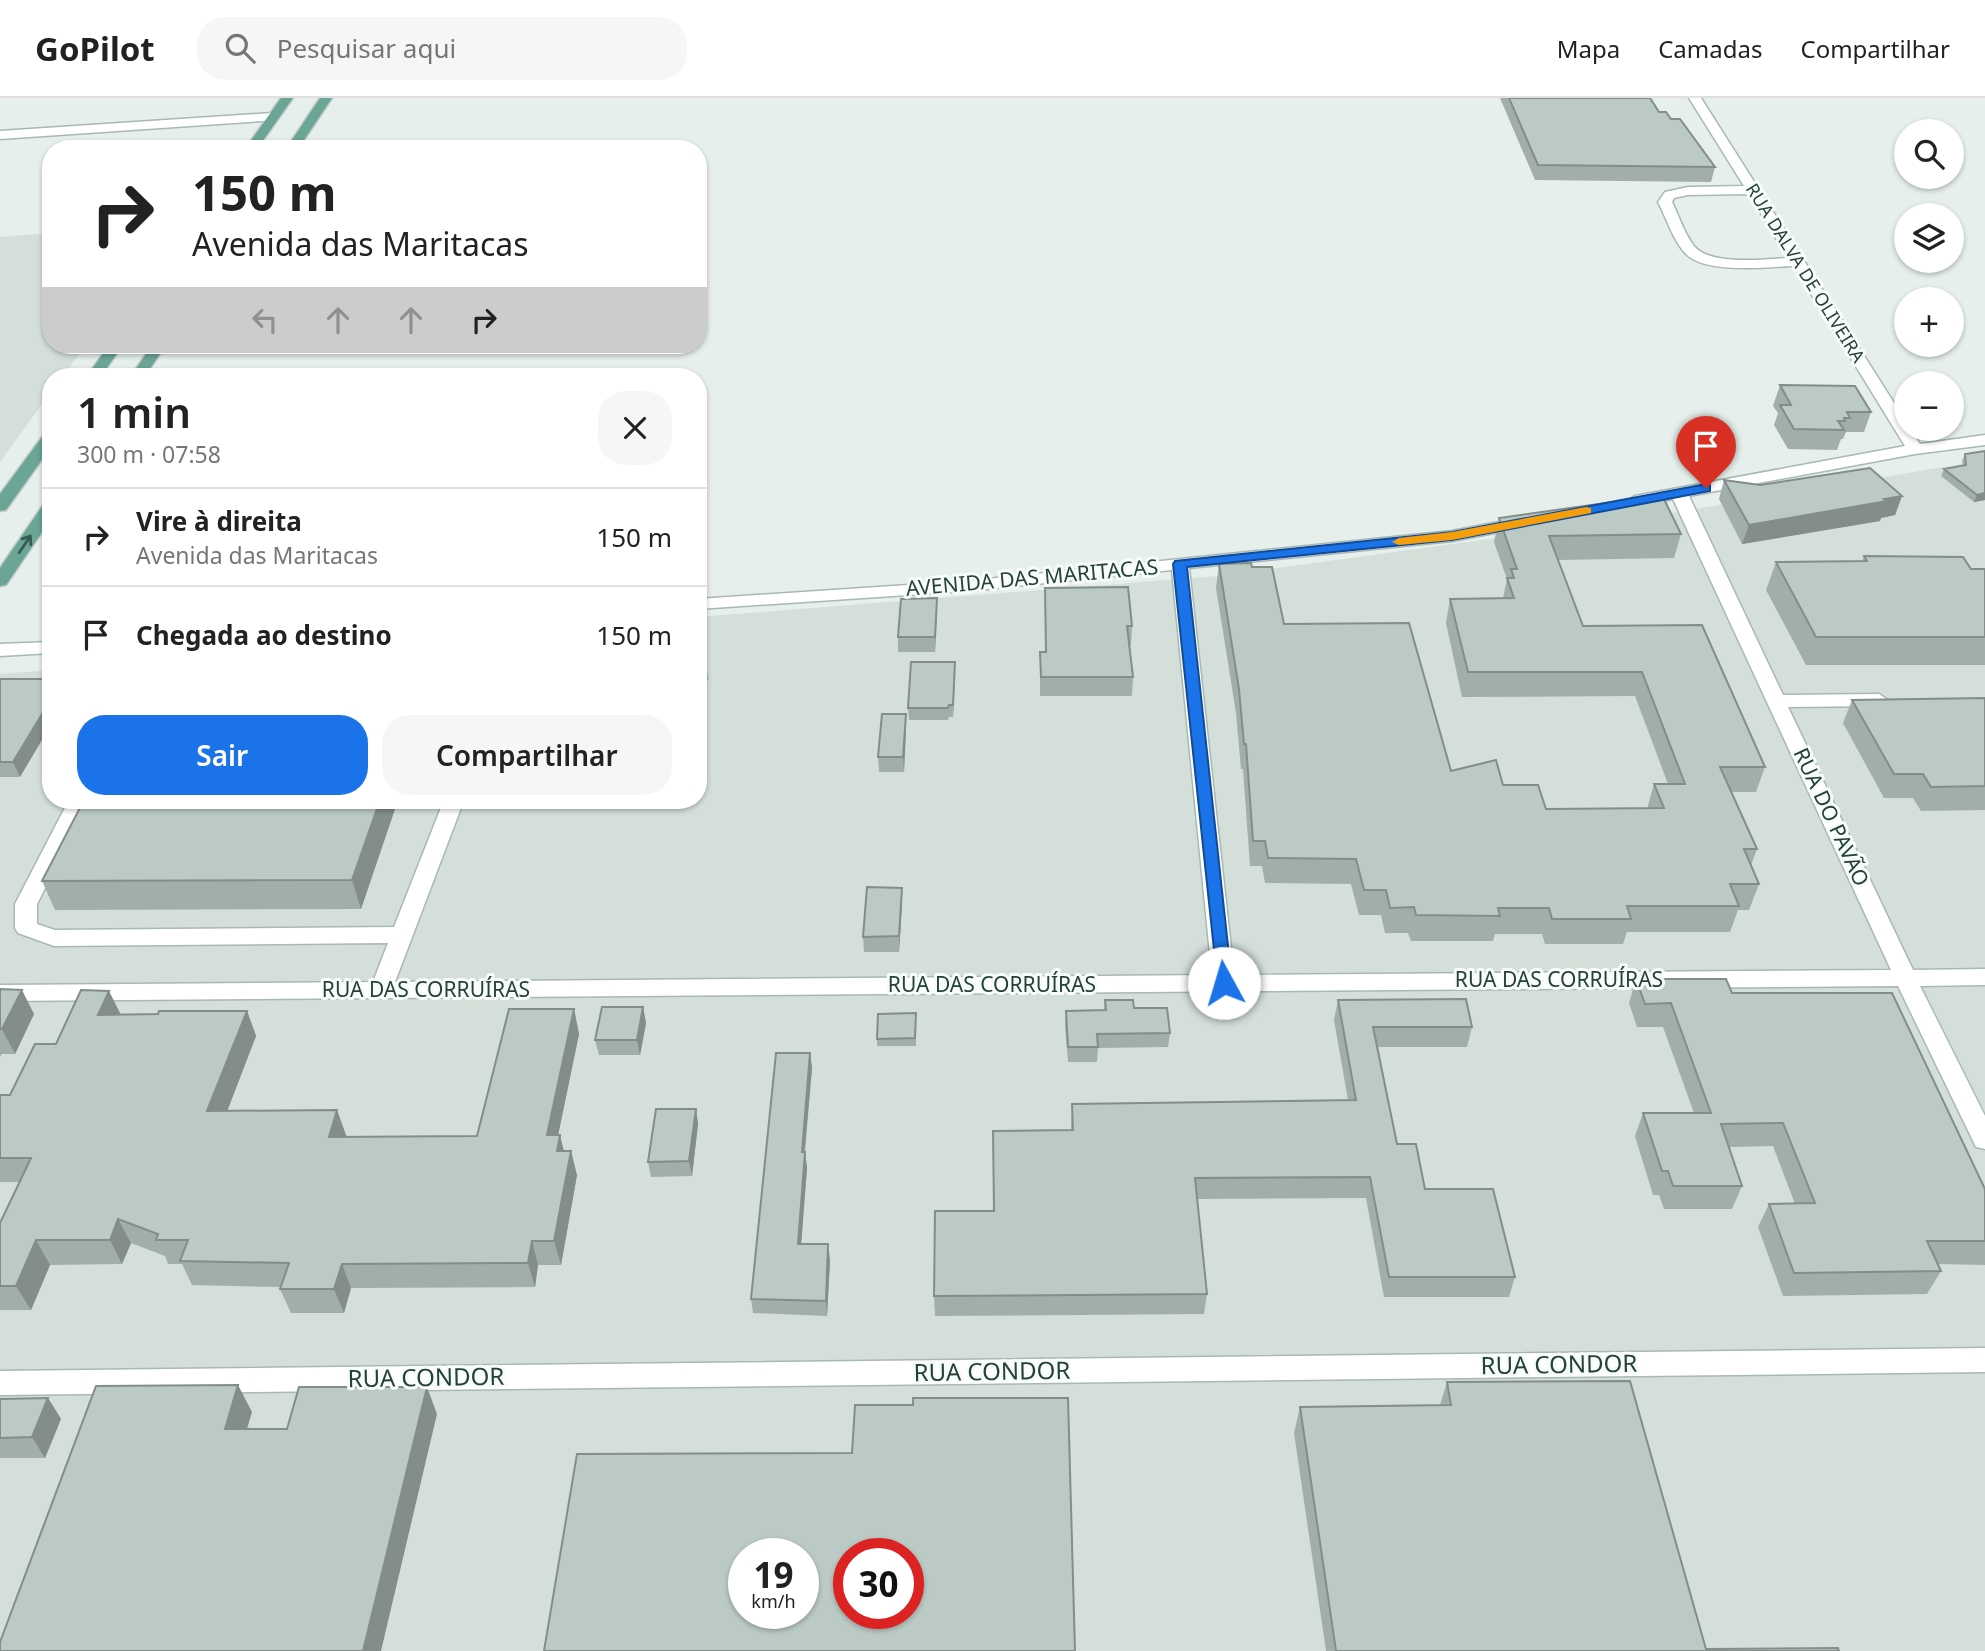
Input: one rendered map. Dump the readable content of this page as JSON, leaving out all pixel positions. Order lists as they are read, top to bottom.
{
  "streets": {
    "street": [
      "RUA DALVA DE OLIVEIRA",
      "AVENIDA DAS MARITACAS",
      "RUA DO PAVÃO",
      "RUA DAS CORRUÍRAS",
      "RUA CONDOR"
    ]
  },
  "crossings": [
    ["RUA DO PAVÃO", "RUA DAS CORRUÍRAS"]
  ],
  "page": {
    "header": "GoPilot",
    "search": "Pesquisar aqui",
    "nav": ["Mapa", "Camadas", "Compartilhar"],
    "map_buttons": ["+", "−"],
    "turn": ["150 m", "Avenida das Maritacas"],
    "heading": ["1 min", "300 m · 07:58"],
    "list": [
      {
        "name": "Vire à direita",
        "note": "Avenida das Maritacas",
        "value": "150 m"
      },
      {
        "name": "Chegada ao destino",
        "value": "150 m"
      }
    ],
    "buttons": ["Sair", "Compartilhar"],
    "speed": "19 km/h",
    "limit": "30"
  }
}
